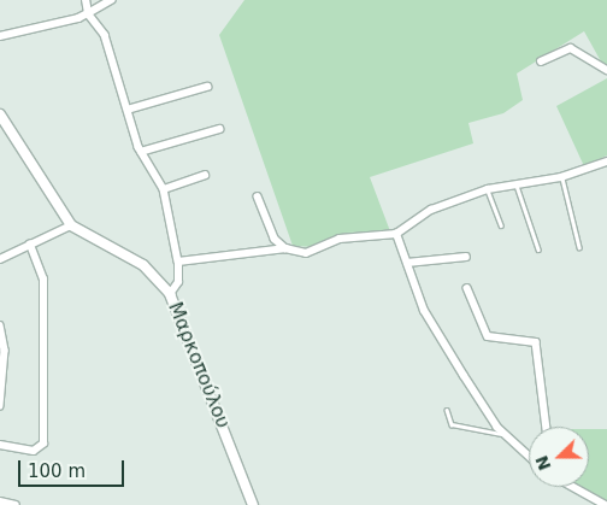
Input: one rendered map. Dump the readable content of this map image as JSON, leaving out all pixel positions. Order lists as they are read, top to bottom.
{
  "streets": {
    "street": ["Μαρκοπούλου"]
  },
  "scale_bar": "100 m",
  "north": "left"
}
